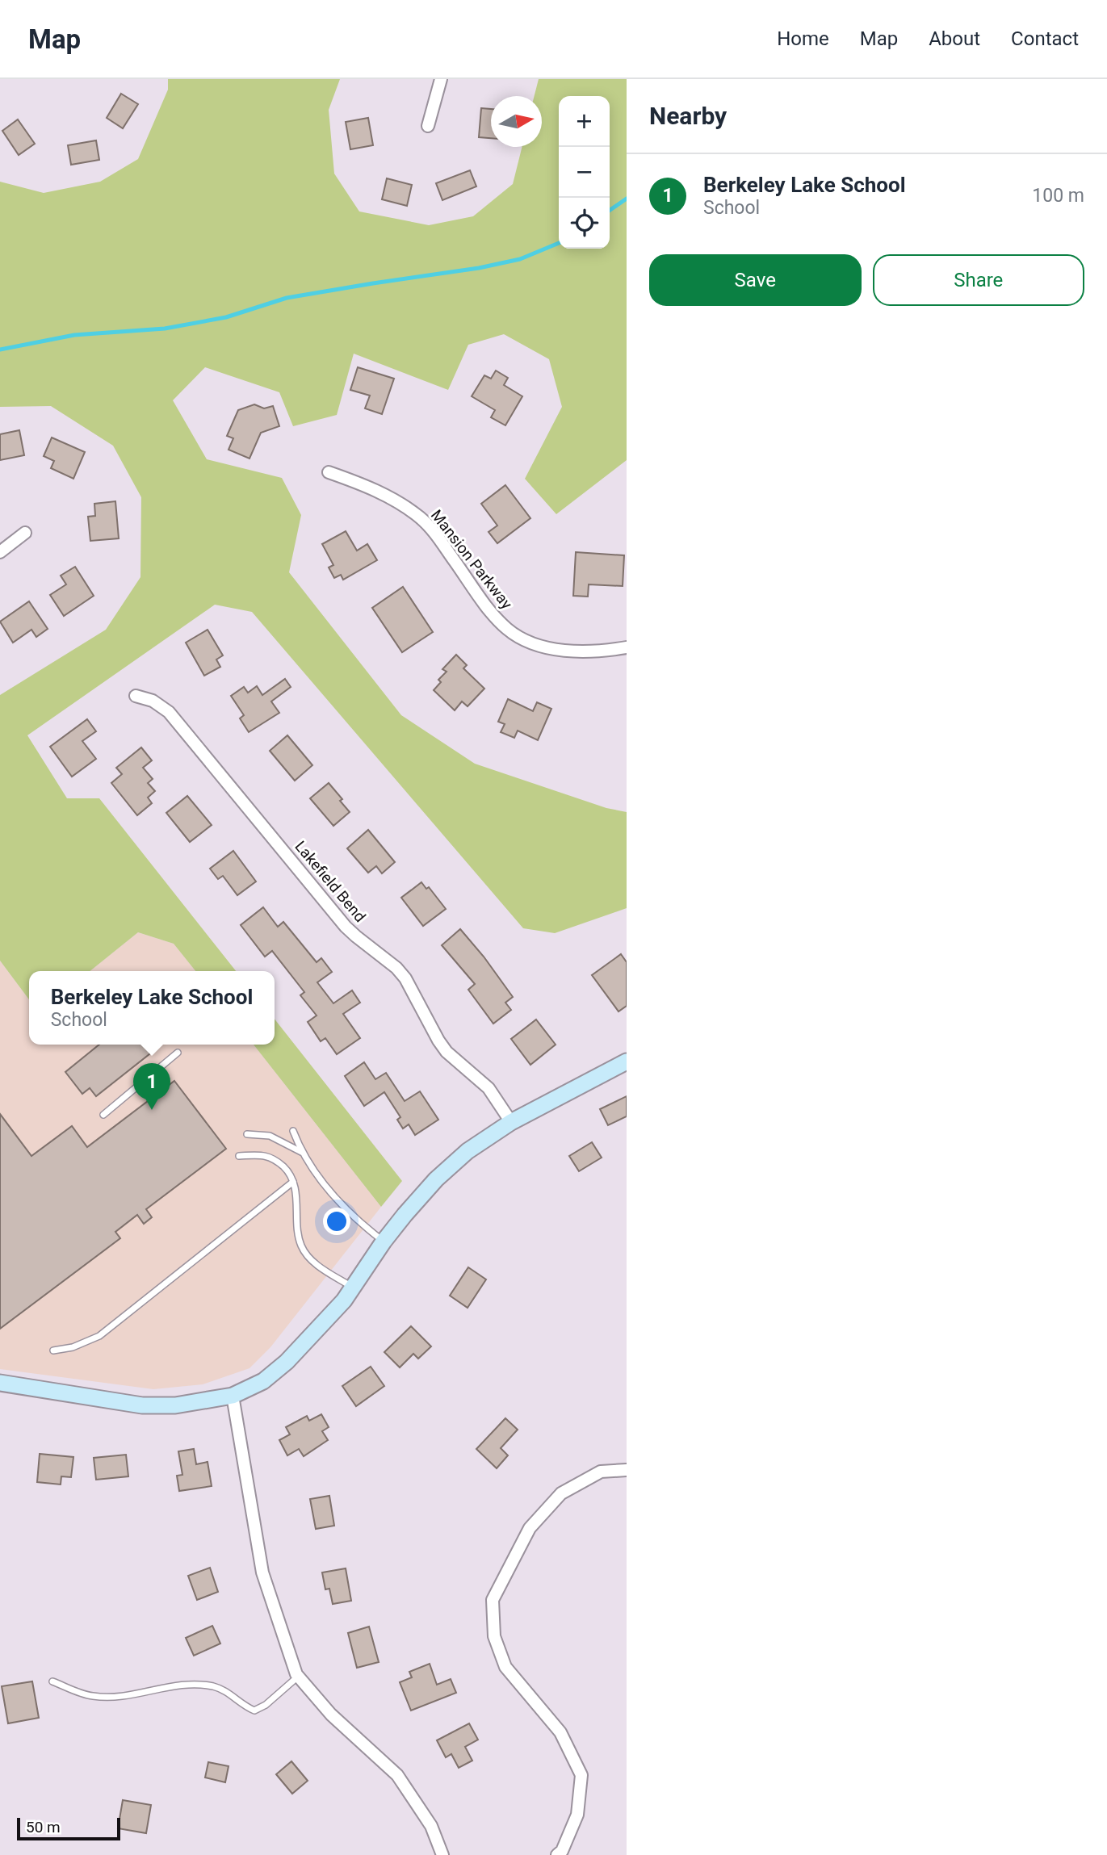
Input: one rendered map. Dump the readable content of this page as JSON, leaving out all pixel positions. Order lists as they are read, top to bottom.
{
  "streets": {
    "street": ["Mansion Parkway", "Lakefield Bend"]
  },
  "scale_bar": "50 m",
  "north": "right",
  "page": {
    "header": "Map",
    "nav": [
      "Home",
      "Map",
      "About",
      "Contact"
    ],
    "heading": "Nearby",
    "map_buttons": ["+", "−"],
    "list": [
      {
        "mark": "1",
        "name": "Berkeley Lake School",
        "note": "School",
        "value": "100 m"
      }
    ],
    "buttons": ["Save", "Share"],
    "popup": ["Berkeley Lake School", "School"],
    "pins": "1",
    "scale": "50 m"
  }
}
